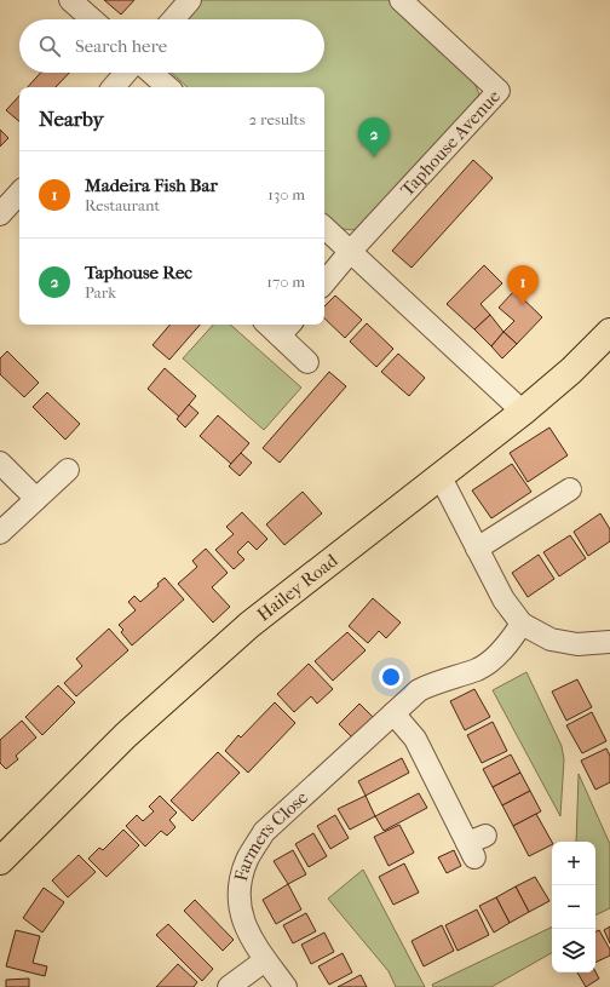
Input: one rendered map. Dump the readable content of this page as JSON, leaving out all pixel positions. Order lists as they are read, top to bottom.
{
  "streets": {
    "main road": ["Hailey Road"],
    "street": ["Taphouse Avenue", "Farmers Close"]
  },
  "page": {
    "search": "Search here",
    "heading": ["Nearby", "2 results"],
    "pins": ["2", "1"],
    "list": [
      {
        "mark": "1",
        "name": "Madeira Fish Bar",
        "note": "Restaurant",
        "value": "130 m"
      },
      {
        "mark": "2",
        "name": "Taphouse Rec",
        "note": "Park",
        "value": "170 m"
      }
    ],
    "map_buttons": ["+", "−"]
  }
}
